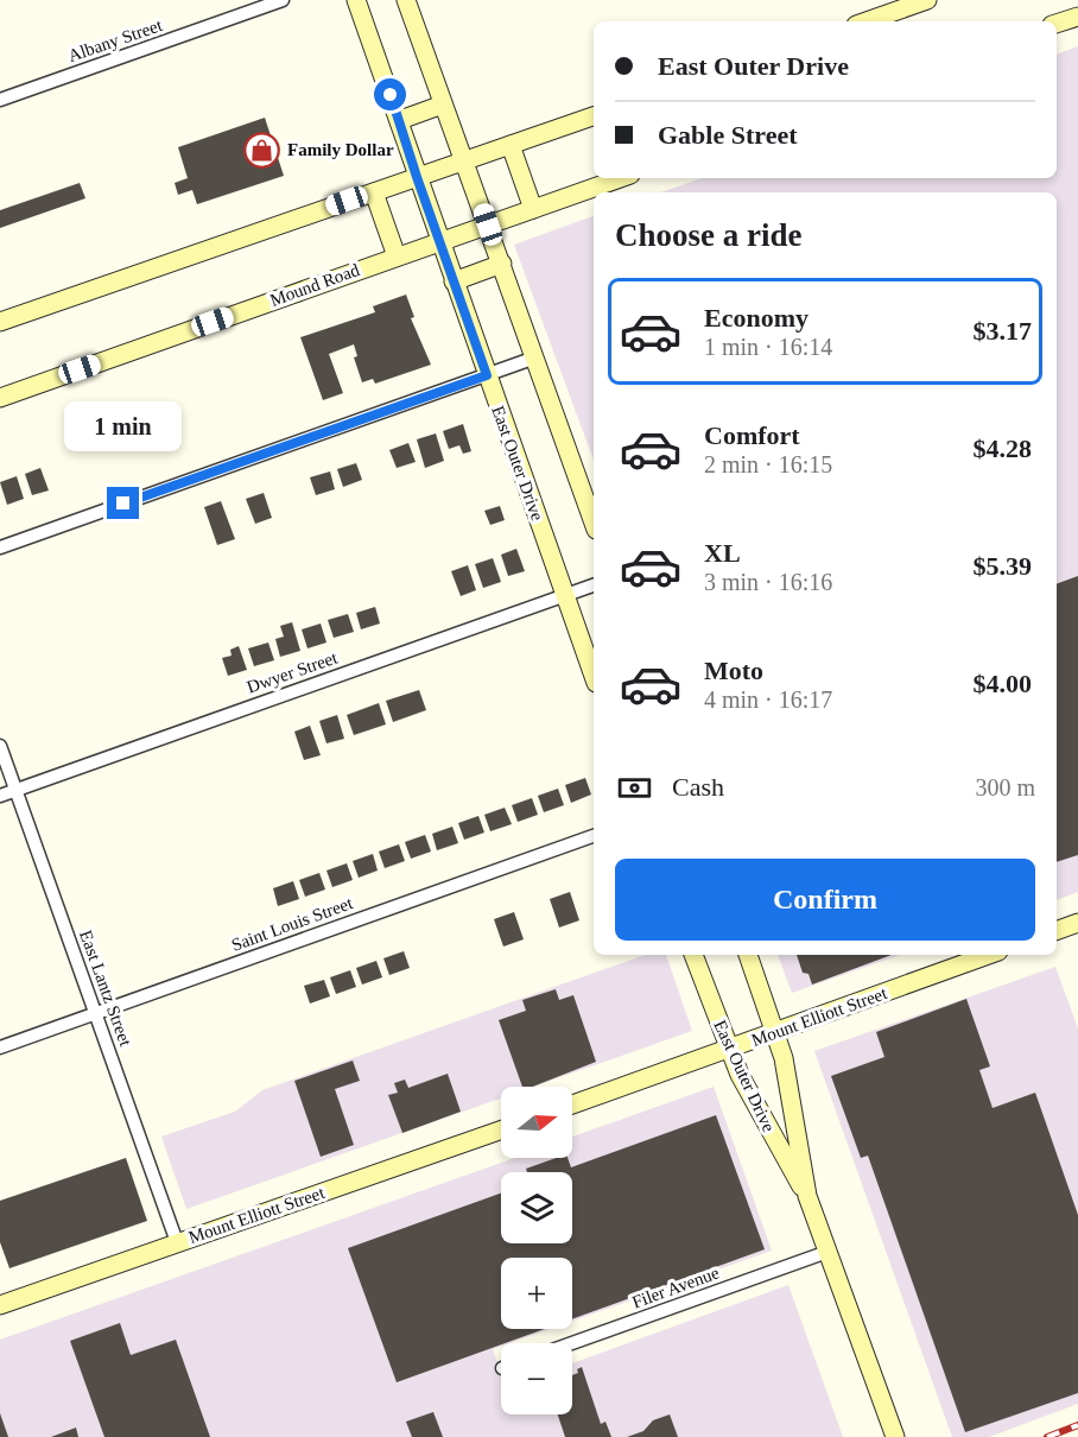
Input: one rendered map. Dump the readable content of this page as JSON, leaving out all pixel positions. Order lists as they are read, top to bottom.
{
  "streets": {
    "main road": ["Mound Road", "East Outer Drive", "Mount Elliott Street"],
    "street": [
      "Albany Street",
      "Dwyer Street",
      "Saint Louis Street",
      "East Lantz Street",
      "Filer Avenue"
    ]
  },
  "crossings": [
    ["Mound Road", "East Outer Drive"],
    ["East Outer Drive", "Dwyer Street"],
    ["East Outer Drive", "Mount Elliott Street"],
    ["East Outer Drive", "Filer Avenue"],
    ["Dwyer Street", "East Lantz Street"],
    ["Saint Louis Street", "East Lantz Street"],
    ["East Lantz Street", "Mount Elliott Street"]
  ],
  "places": {
    "shop": ["Family Dollar"]
  },
  "north": "right",
  "page": {
    "banner": ["East Outer Drive", "Gable Street"],
    "heading": "Choose a ride",
    "list": [
      {
        "name": "Economy",
        "note": "1 min · 16:14",
        "value": "$3.17"
      },
      {
        "name": "Comfort",
        "note": "2 min · 16:15",
        "value": "$4.28"
      },
      {
        "name": "XL",
        "note": "3 min · 16:16",
        "value": "$5.39"
      },
      {
        "name": "Moto",
        "note": "4 min · 16:17",
        "value": "$4.00"
      }
    ],
    "bubble": "1 min",
    "pay": ["Cash", "300 m"],
    "buttons": "Confirm",
    "map_buttons": ["+", "−"]
  }
}
